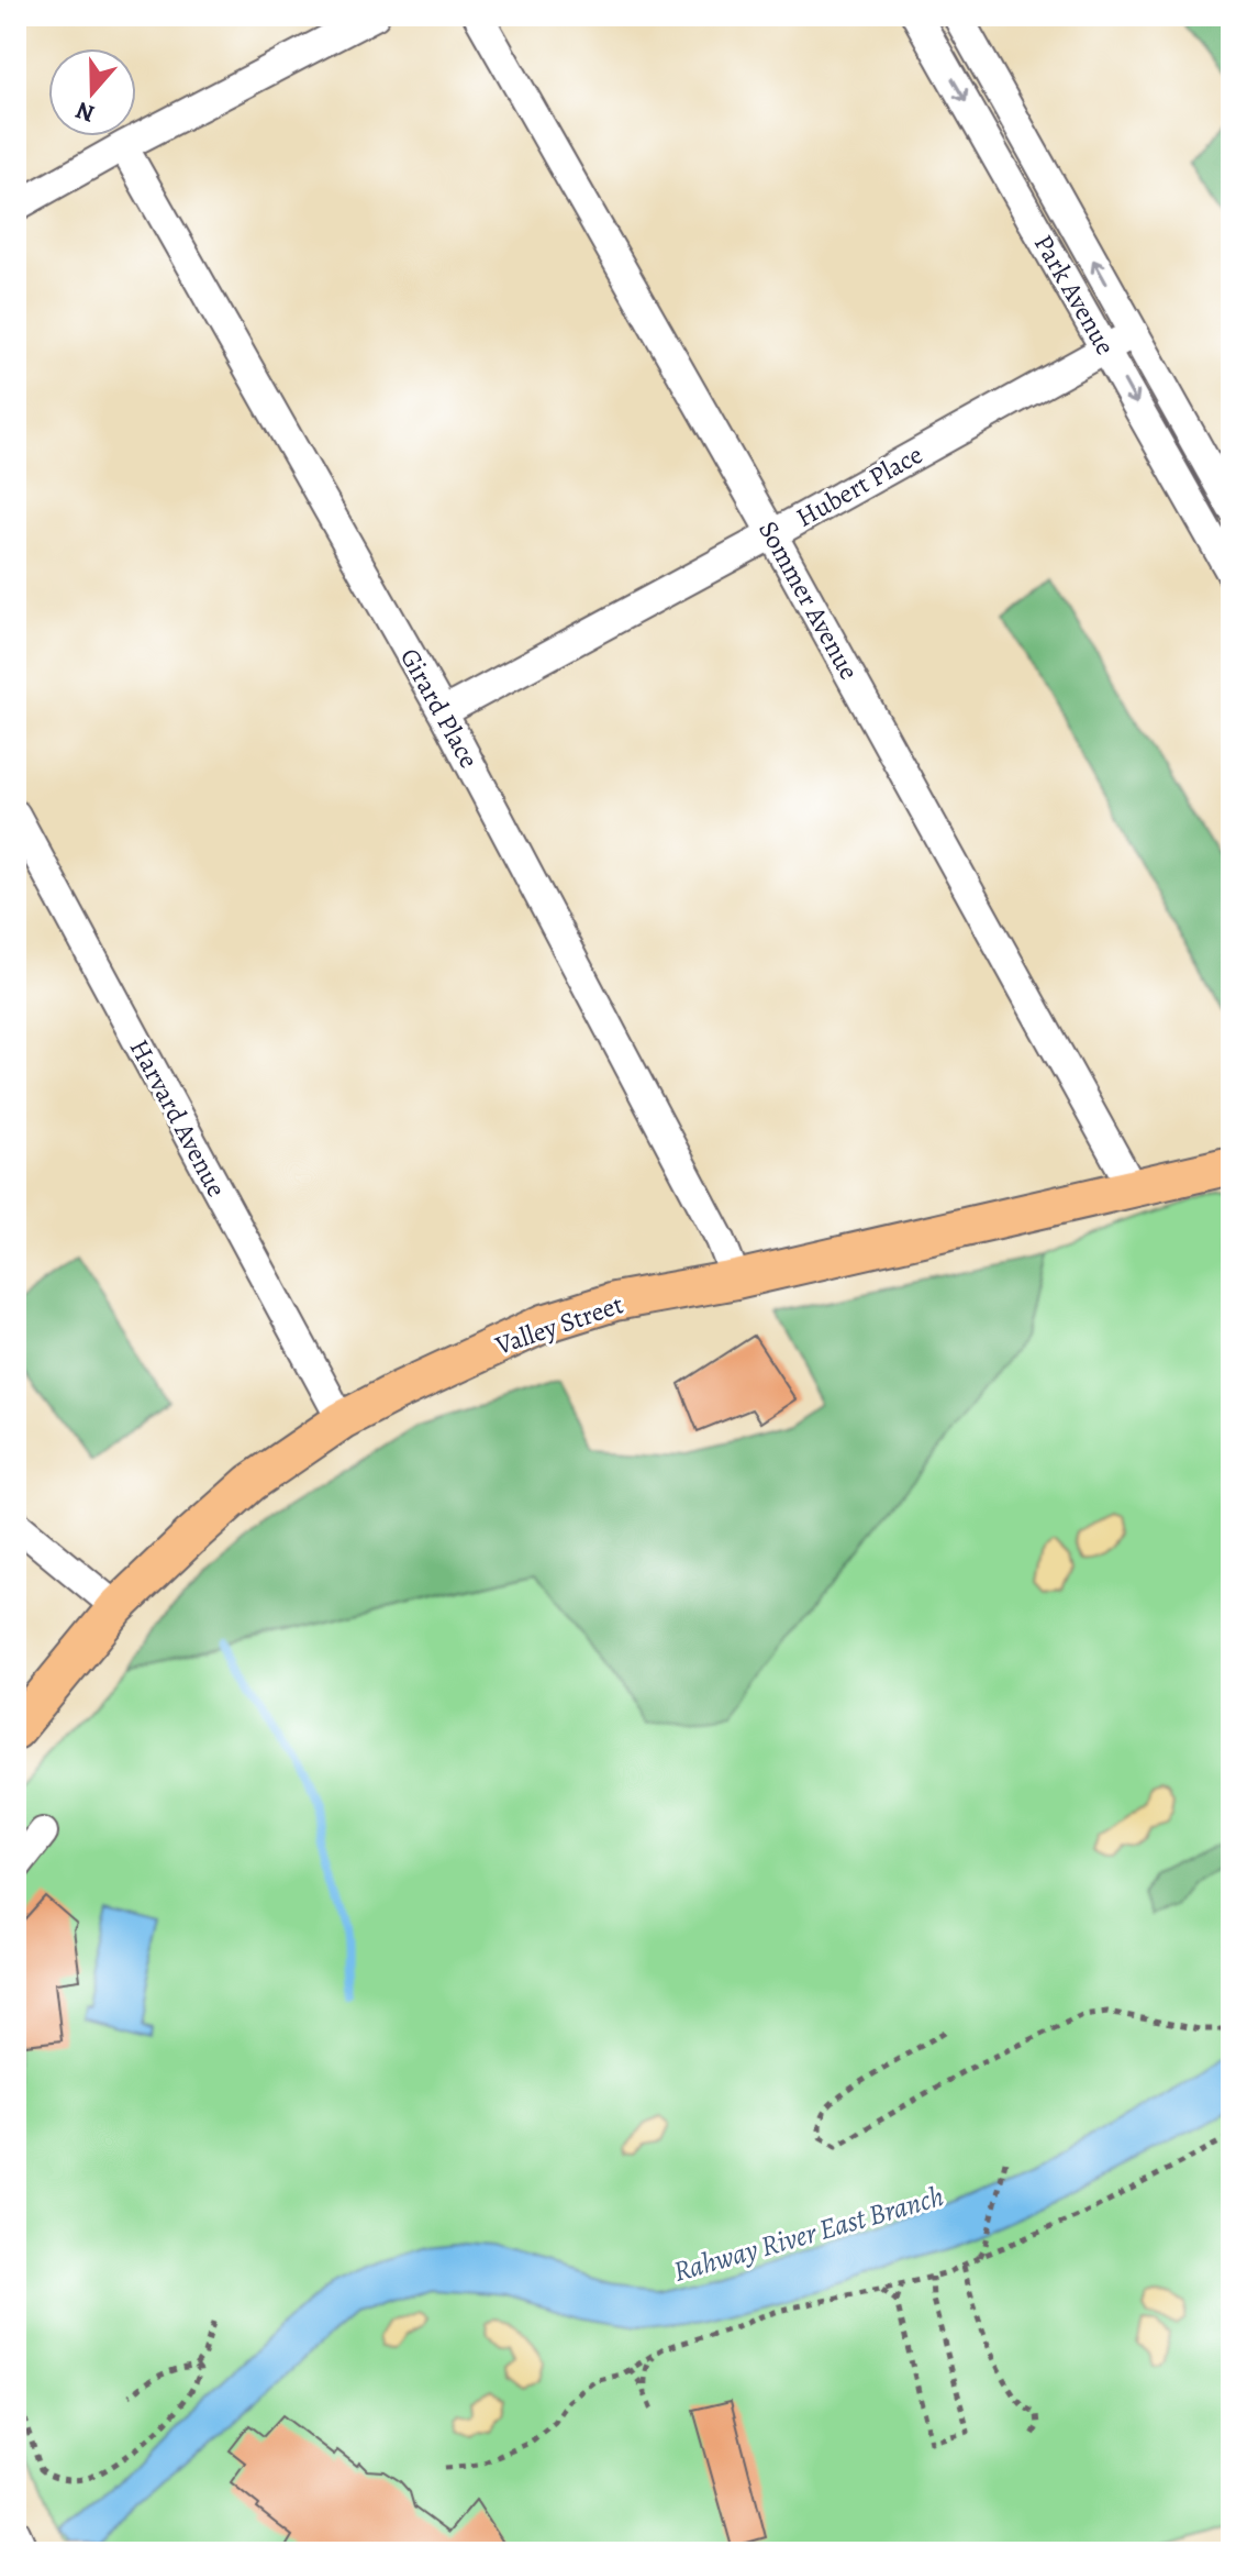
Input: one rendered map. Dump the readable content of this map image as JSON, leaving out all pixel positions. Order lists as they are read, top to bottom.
{
  "streets": {
    "main road": ["Valley Street"],
    "street": [
      "Park Avenue",
      "Hubert Place",
      "Sommer Avenue",
      "Girard Place",
      "Harvard Avenue"
    ]
  },
  "crossings": [
    ["Park Avenue", "Hubert Place"],
    ["Hubert Place", "Sommer Avenue"],
    ["Hubert Place", "Girard Place"],
    ["Sommer Avenue", "Valley Street"],
    ["Girard Place", "Valley Street"],
    ["Harvard Avenue", "Valley Street"]
  ],
  "water": ["Rahway River East Branch"],
  "north": "bottom"
}
